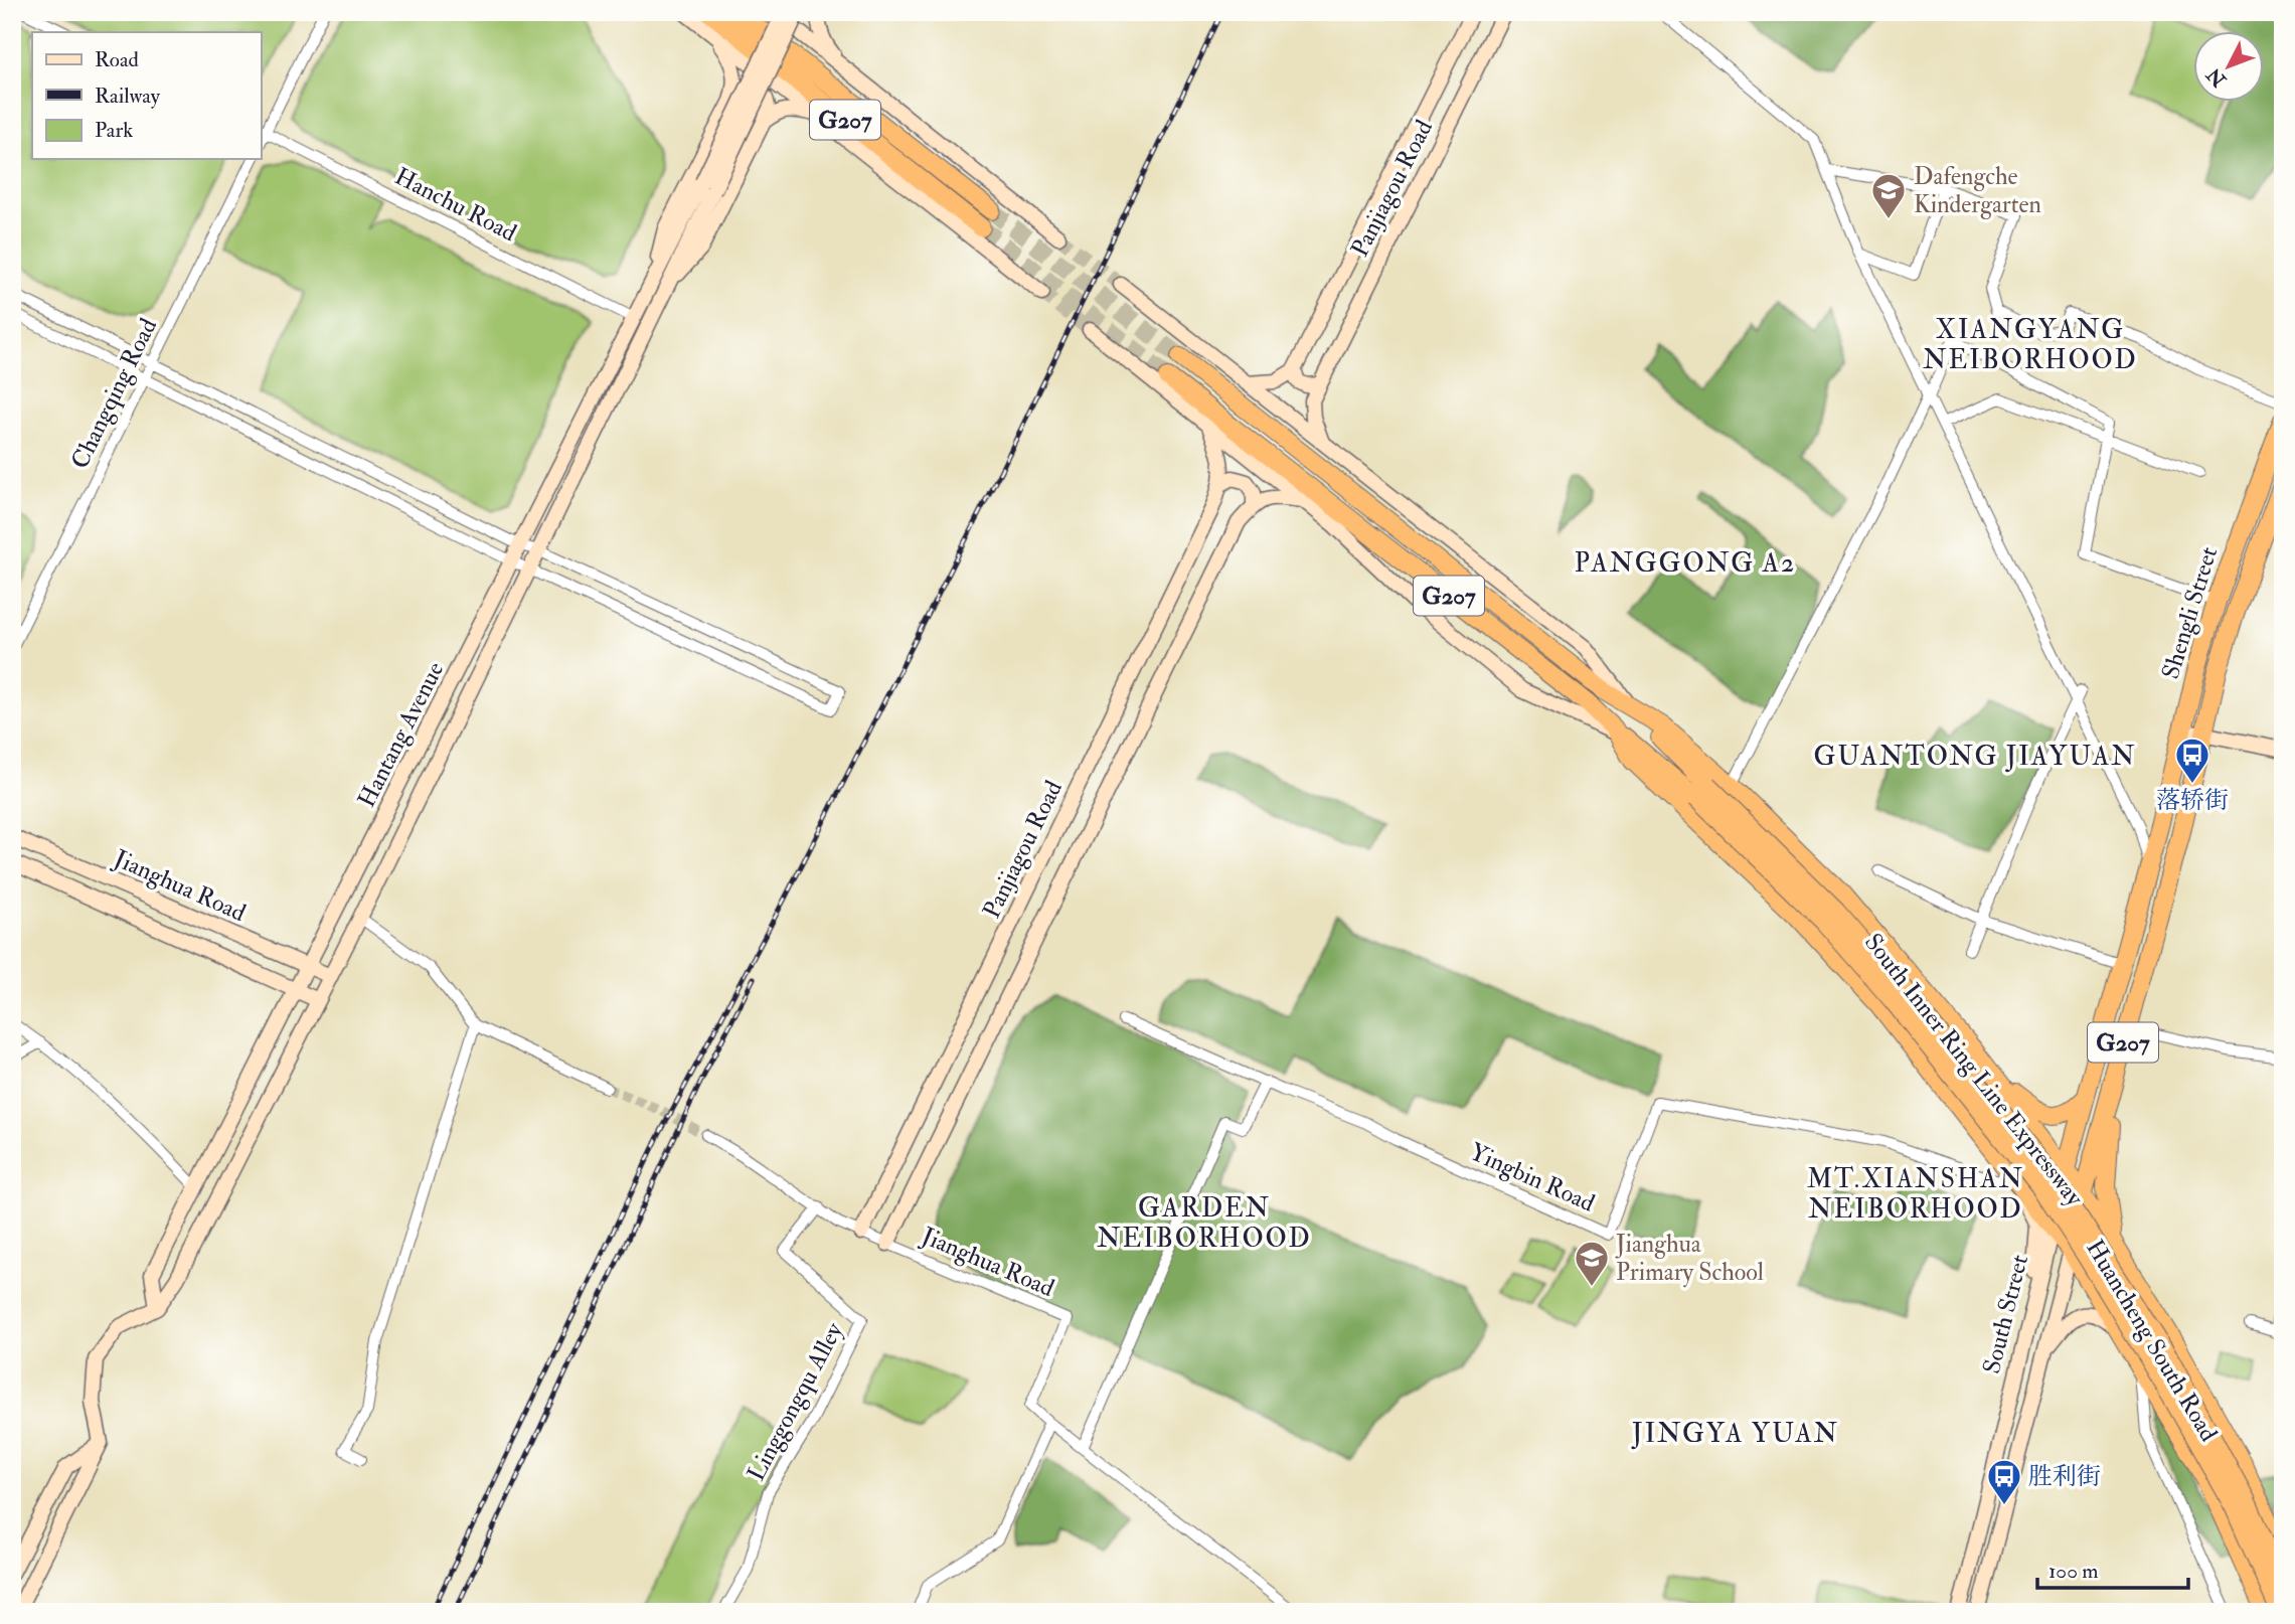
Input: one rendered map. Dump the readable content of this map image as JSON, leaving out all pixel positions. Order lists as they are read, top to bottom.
{
  "streets": {
    "highway": [
      "G207",
      "Shengli Street",
      "South Inner Ring Line Expressway",
      "South Street",
      "Huancheng South Road"
    ],
    "main road": ["Panjiagou Road", "Hantang Avenue", "Jianghua Road"],
    "street": [
      "Hanchu Road",
      "Changqing Road",
      "Yingbin Road",
      "Linggongqu Alley"
    ]
  },
  "crossings": [
    ["Panjiagou Road", "Jianghua Road"],
    ["Hanchu Road", "Hantang Avenue"],
    ["Shengli Street", "South Street"],
    ["Hantang Avenue", "Jianghua Road"],
    ["Jianghua Road", "Linggongqu Alley"],
    ["South Inner Ring Line Expressway", "Huancheng South Road"],
    ["Yingbin Road", "Huancheng South Road"],
    ["South Street", "Huancheng South Road"]
  ],
  "districts": [
    "XIANGYANG NEIBORHOOD",
    "PANGGONG A2",
    "GUANTONG JIAYUAN",
    "MT.XIANSHAN NEIBORHOOD",
    "GARDEN NEIBORHOOD",
    "JINGYA YUAN"
  ],
  "places": {
    "school or university": ["Dafengche Kindergarten", "Jianghua Primary School"],
    "bus stop": ["落轿街", "胜利街"]
  },
  "legend": ["Road", "Railway", "Park"],
  "scale_bar": "100 m",
  "north": "bottom left"
}
